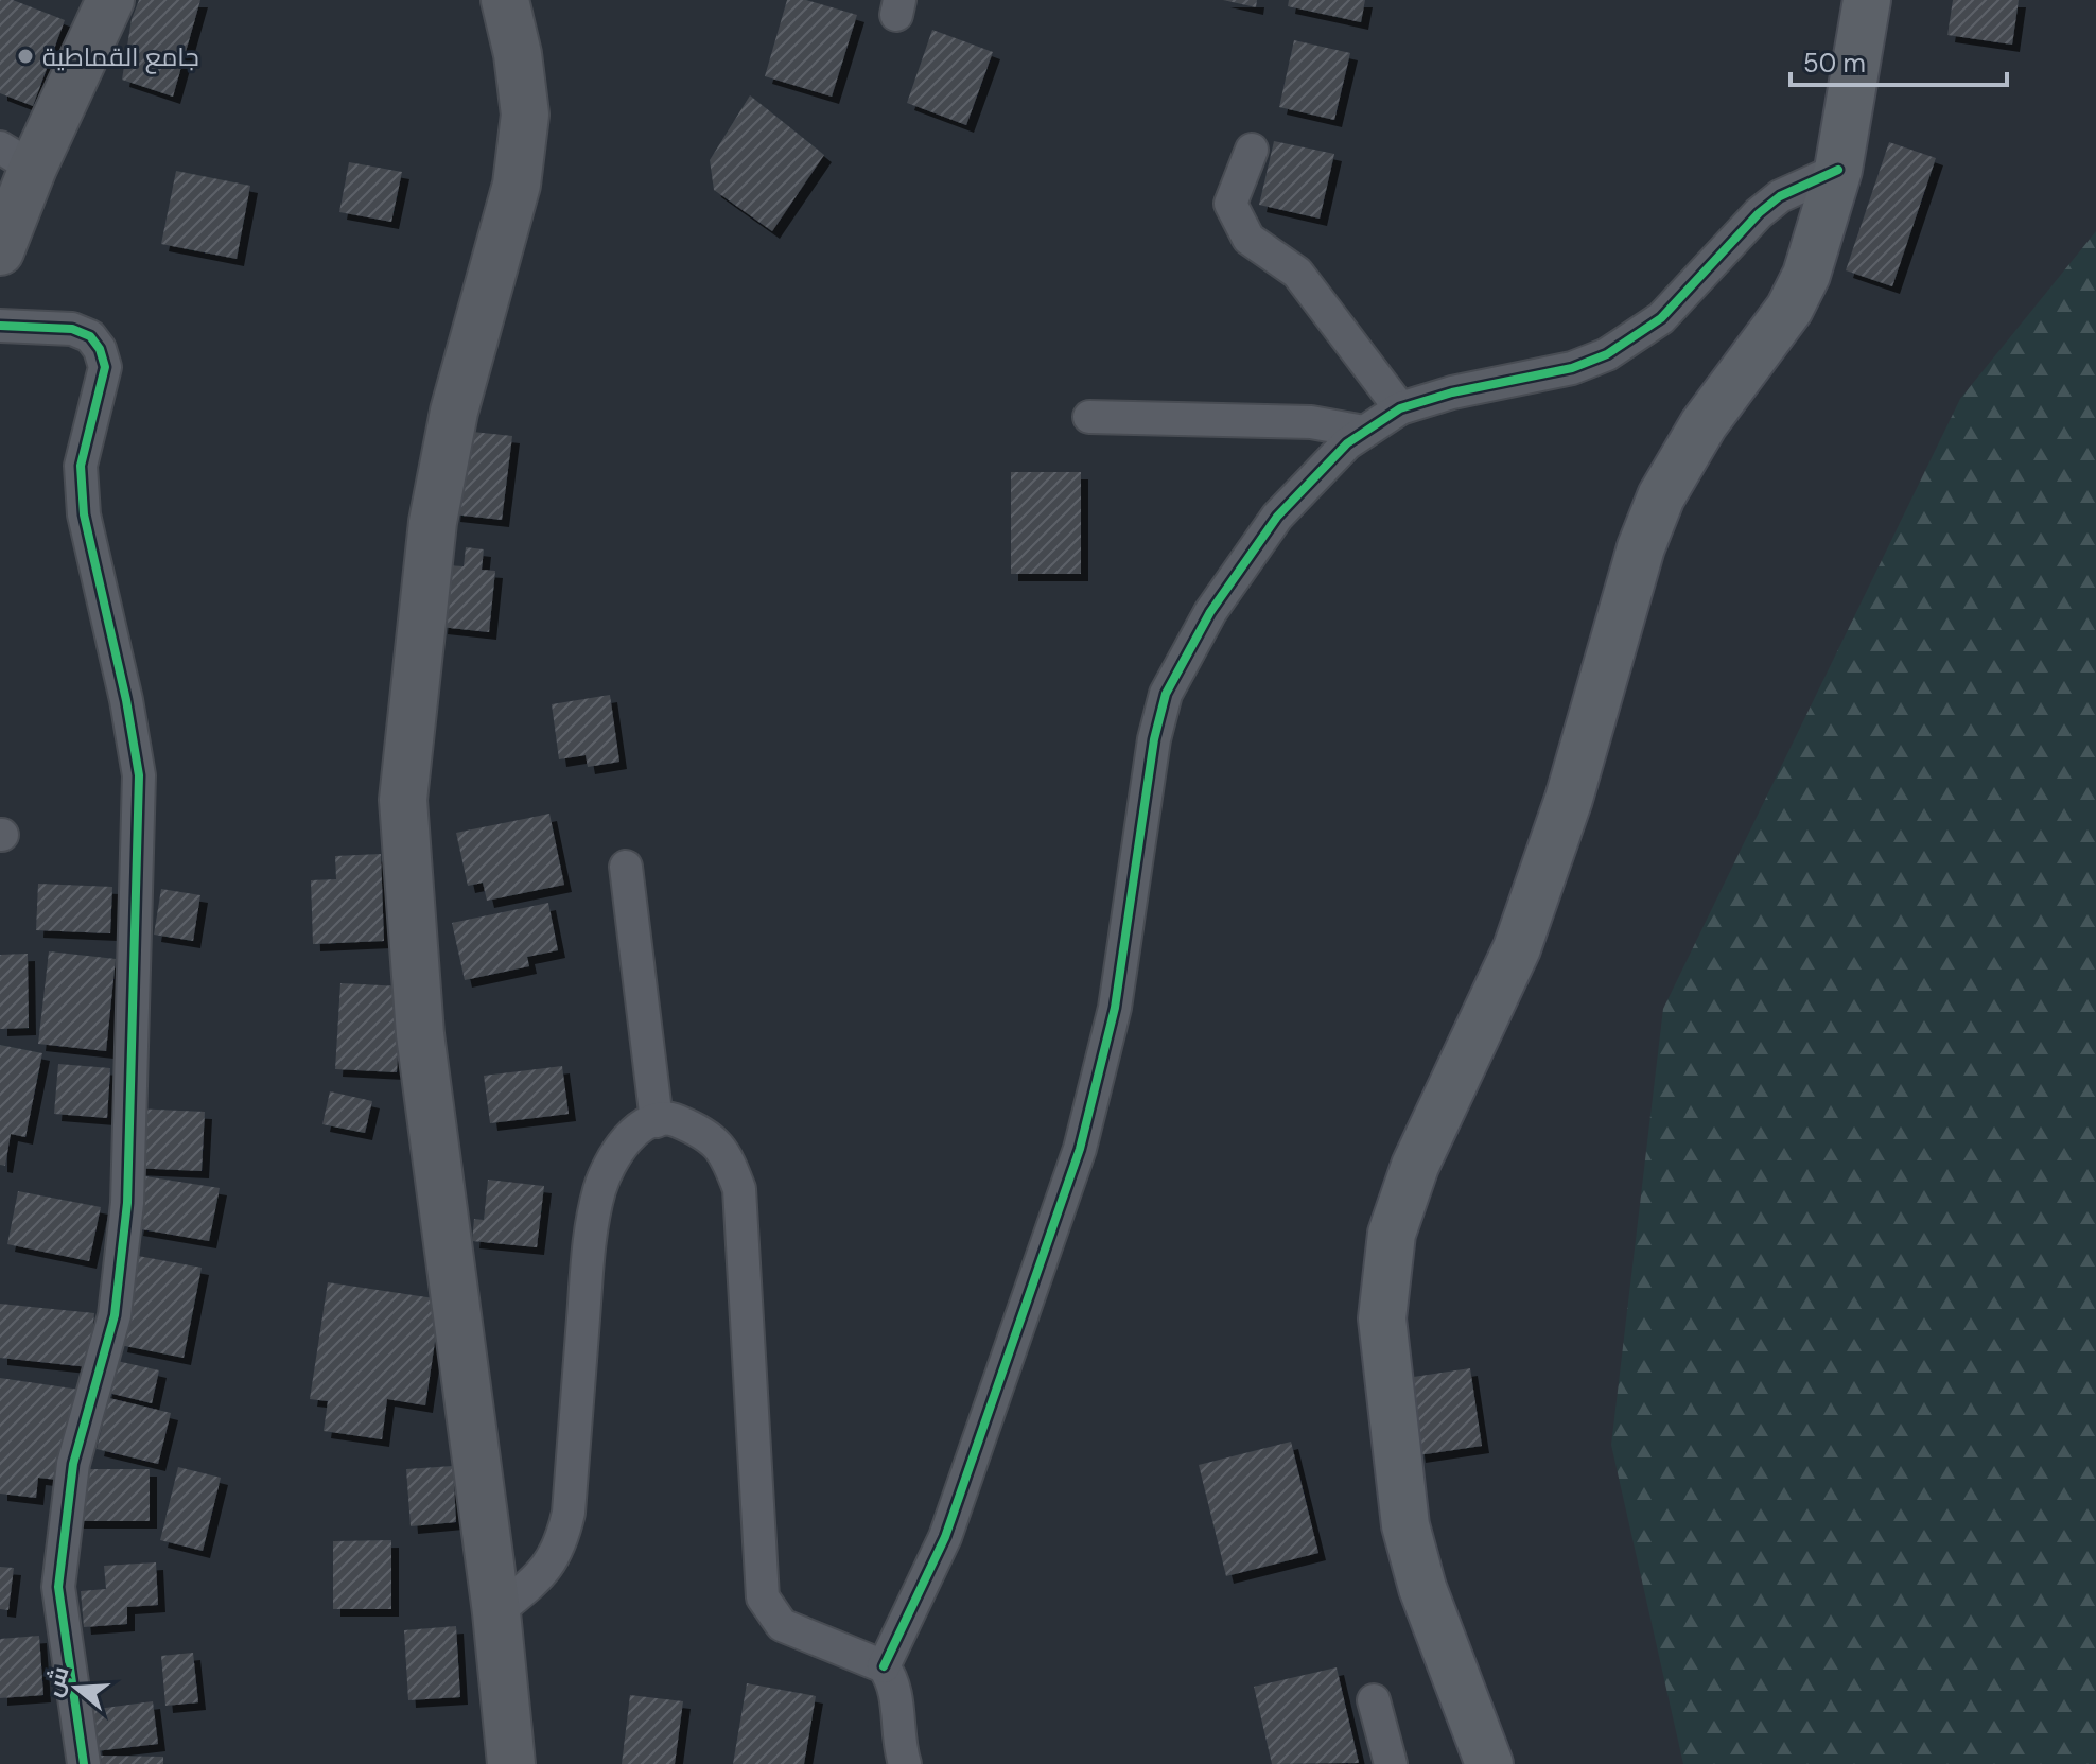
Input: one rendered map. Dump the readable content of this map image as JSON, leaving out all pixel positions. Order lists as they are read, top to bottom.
{
  "places": ["جامع القماطية"],
  "scale_bar": "50 m",
  "north": "left"
}
